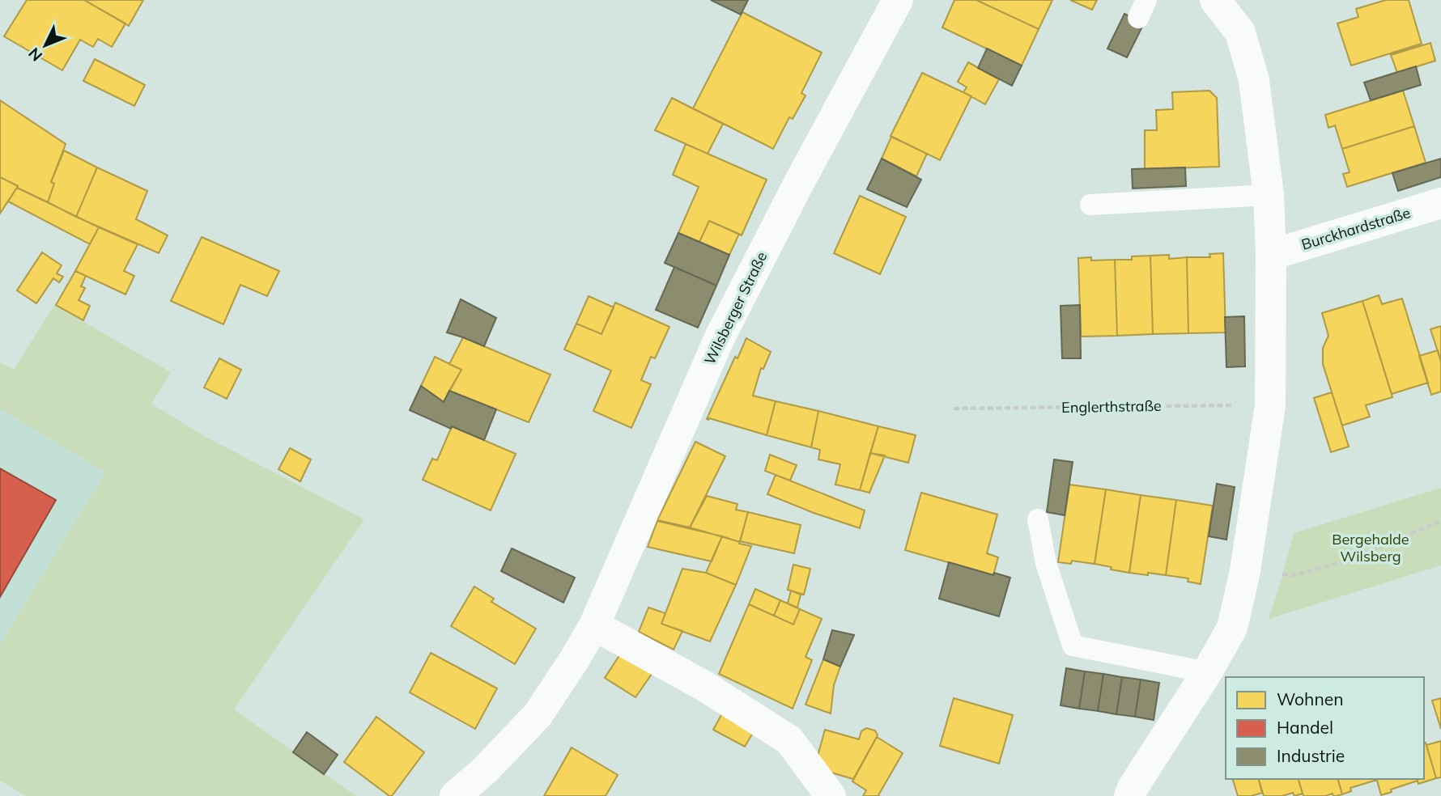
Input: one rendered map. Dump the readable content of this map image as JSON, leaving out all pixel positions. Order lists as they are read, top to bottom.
{
  "streets": {
    "street": ["Burckhardstraße", "Wilsberger Straße"],
    "path": ["Englerthstraße"]
  },
  "parks": ["Bergehalde Wilsberg"],
  "legend": ["Wohnen", "Handel", "Industrie"],
  "north": "bottom left"
}
